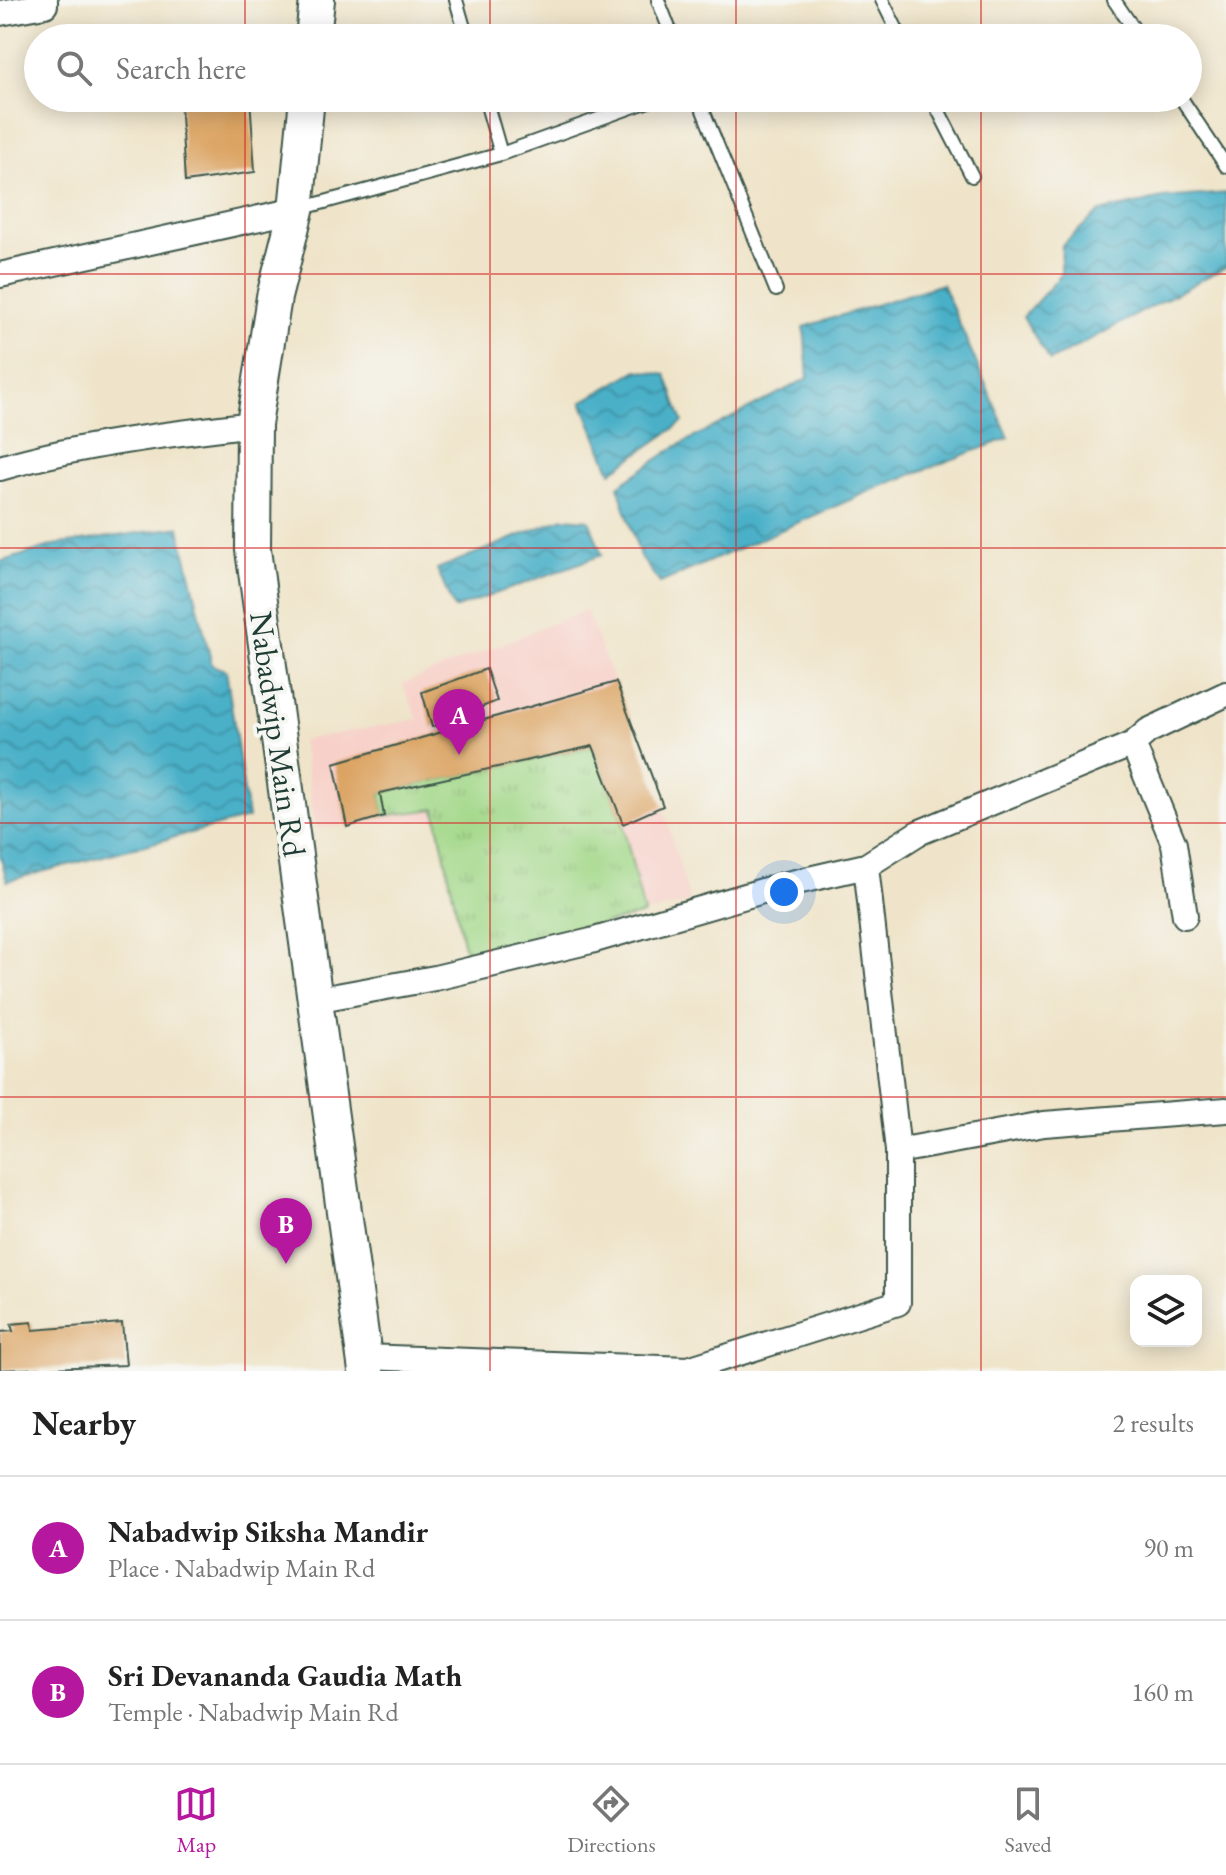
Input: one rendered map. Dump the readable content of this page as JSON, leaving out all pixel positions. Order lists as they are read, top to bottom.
{
  "streets": {
    "street": ["Nabadwip Main Rd"]
  },
  "page": {
    "search": "Search here",
    "pins": ["A", "B"],
    "heading": ["Nearby", "2 results"],
    "list": [
      {
        "mark": "A",
        "name": "Nabadwip Siksha Mandir",
        "note": "Place · Nabadwip Main Rd",
        "value": "90 m"
      },
      {
        "mark": "B",
        "name": "Sri Devananda Gaudia Math",
        "note": "Temple · Nabadwip Main Rd",
        "value": "160 m"
      }
    ],
    "nav": ["Map", "Directions", "Saved"]
  }
}
